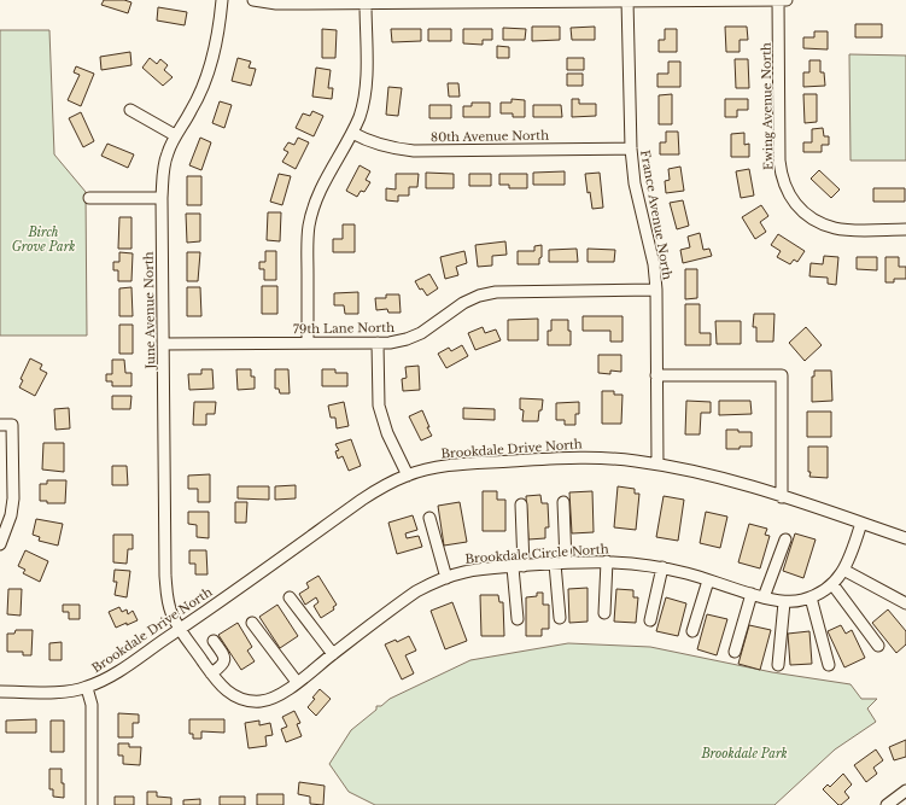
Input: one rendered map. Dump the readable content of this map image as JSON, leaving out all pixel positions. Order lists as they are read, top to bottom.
{
  "streets": {
    "street": [
      "Ewing Avenue North",
      "80th Avenue North",
      "France Avenue North",
      "June Avenue North",
      "79th Lane North",
      "Brookdale Drive North",
      "Brookdale Circle North"
    ]
  },
  "crossings": [
    ["80th Avenue North", "France Avenue North"],
    ["France Avenue North", "79th Lane North"],
    ["France Avenue North", "Brookdale Drive North"],
    ["June Avenue North", "79th Lane North"],
    ["June Avenue North", "Brookdale Drive North"],
    ["June Avenue North", "Brookdale Circle North"],
    ["Brookdale Drive North", "Brookdale Circle North"]
  ],
  "parks": ["Birch Grove Park", "Brookdale Park"]
}
